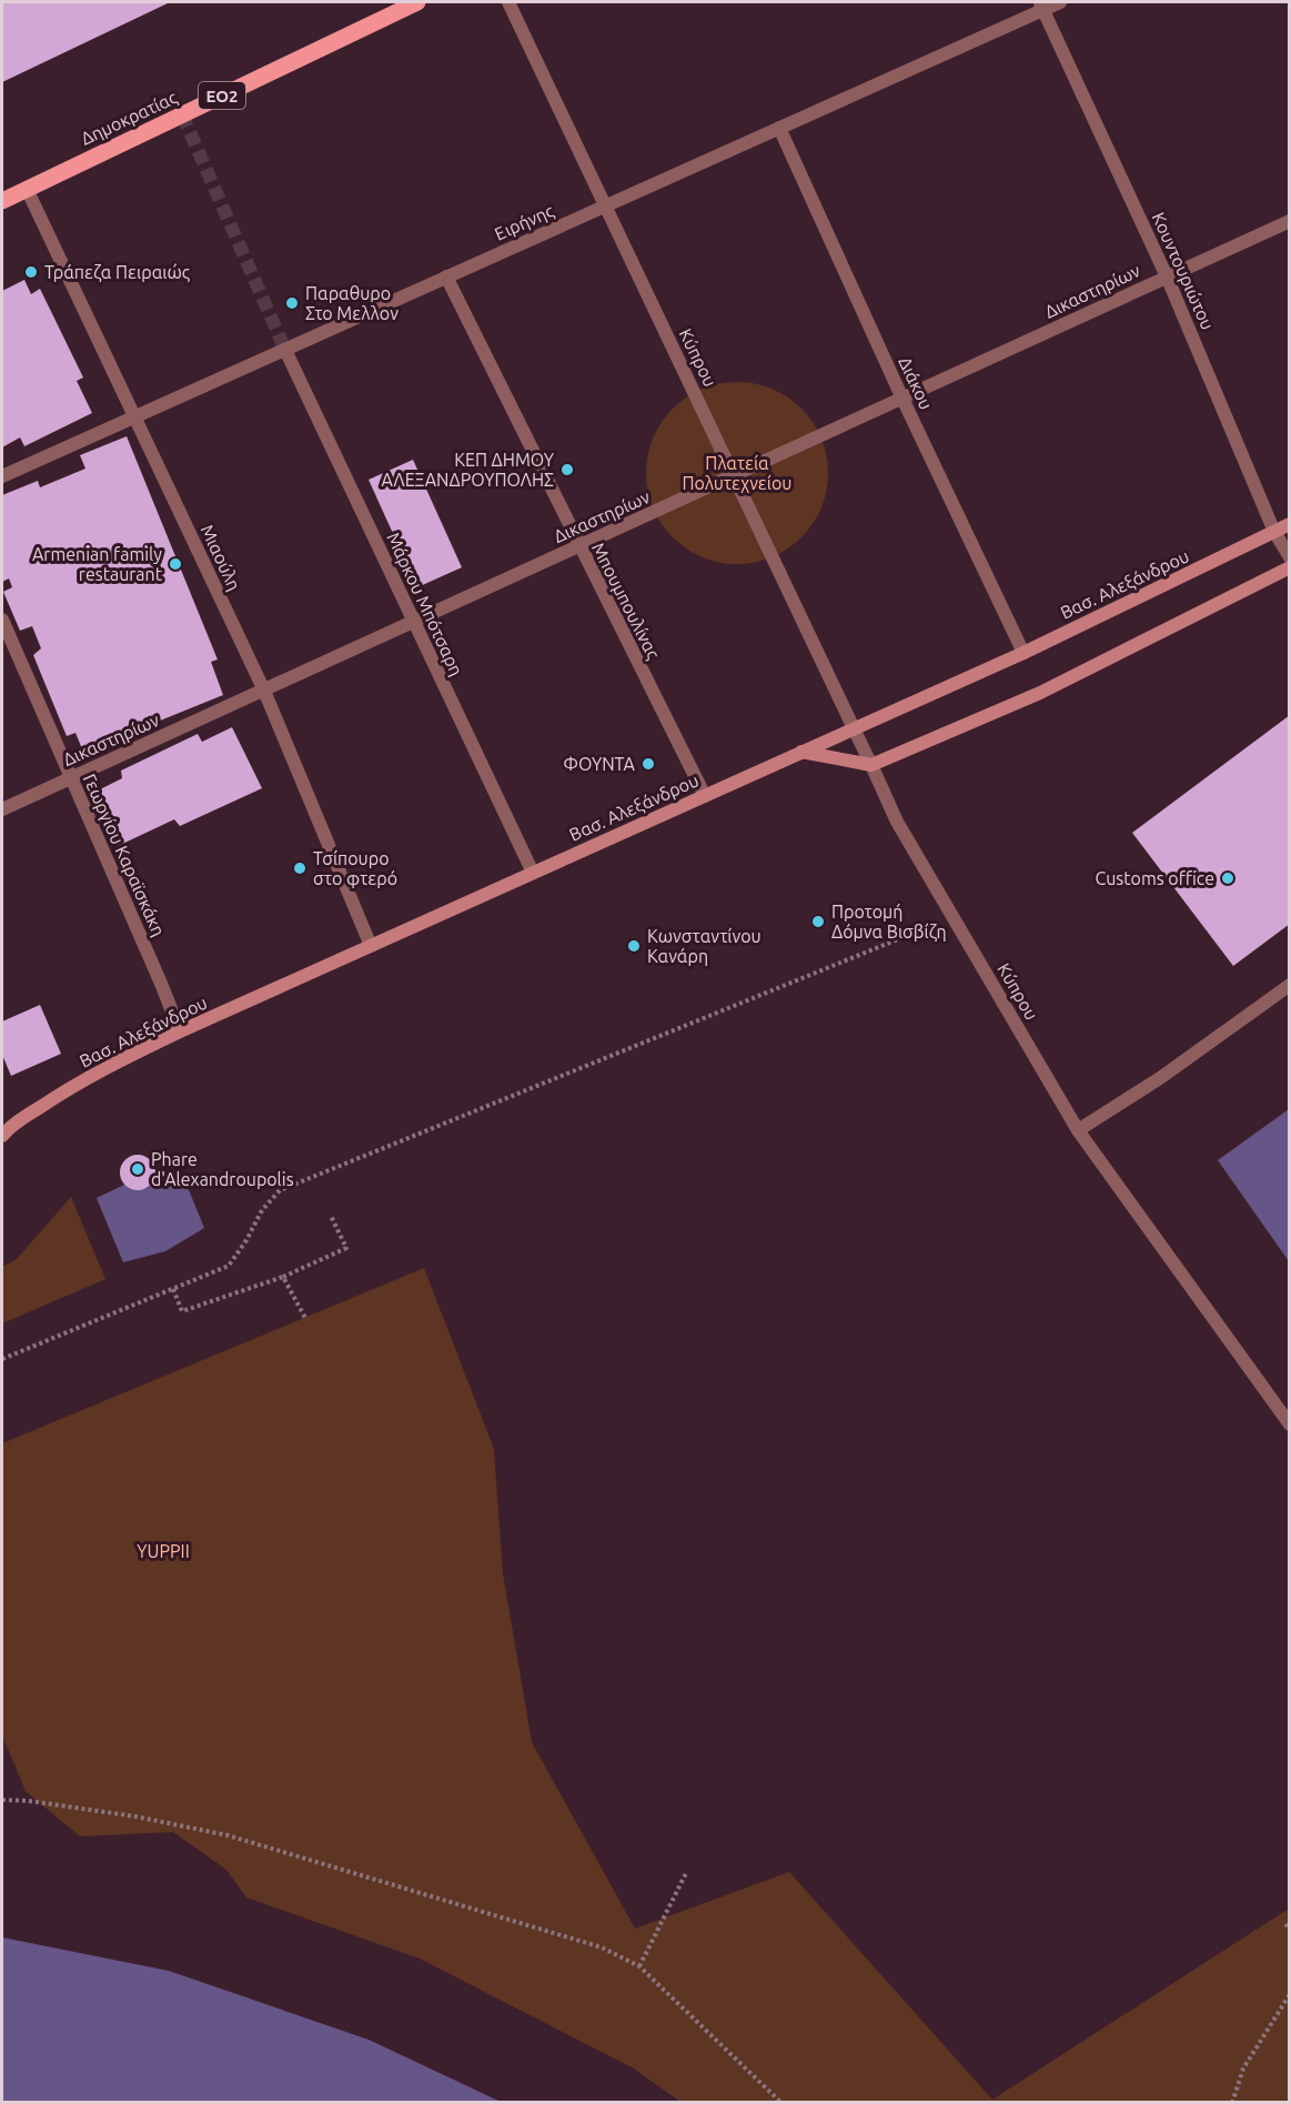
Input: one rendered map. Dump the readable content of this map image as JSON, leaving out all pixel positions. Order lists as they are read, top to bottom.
{
  "streets": {
    "main road": ["ΕΟ2", "Δημοκρατίας", "Βασ. Αλεξάνδρου"],
    "street": [
      "Ειρήνης",
      "Κουντουριώτου",
      "Δικαστηρίων",
      "Κύπρου",
      "Διάκου",
      "Μιαούλη",
      "Μπουμπουλίνας",
      "Μάρκου Μπότσαρη",
      "Γεωργίου Καραϊσκάκη"
    ]
  },
  "crossings": [
    ["Δημοκρατίας", "Μιαούλη"],
    ["Ειρήνης", "Κουντουριώτου"],
    ["Ειρήνης", "Κύπρου"],
    ["Ειρήνης", "Διάκου"],
    ["Ειρήνης", "Μιαούλη"],
    ["Ειρήνης", "Μπουμπουλίνας"],
    ["Ειρήνης", "Μάρκου Μπότσαρη"],
    ["Κουντουριώτου", "Δικαστηρίων"],
    ["Κουντουριώτου", "Βασ. Αλεξάνδρου"],
    ["Δικαστηρίων", "Κύπρου"],
    ["Δικαστηρίων", "Διάκου"],
    ["Δικαστηρίων", "Μιαούλη"],
    ["Δικαστηρίων", "Μπουμπουλίνας"],
    ["Δικαστηρίων", "Μάρκου Μπότσαρη"],
    ["Δικαστηρίων", "Γεωργίου Καραϊσκάκη"],
    ["Κύπρου", "Βασ. Αλεξάνδρου"],
    ["Διάκου", "Βασ. Αλεξάνδρου"],
    ["Μιαούλη", "Βασ. Αλεξάνδρου"],
    ["Βασ. Αλεξάνδρου", "Μπουμπουλίνας"],
    ["Βασ. Αλεξάνδρου", "Μάρκου Μπότσαρη"],
    ["Βασ. Αλεξάνδρου", "Γεωργίου Καραϊσκάκη"]
  ],
  "parks": ["Πλατεία Πολυτεχνείου", "YUPPII"],
  "places": [
    "Τράπεζα Πειραιώς",
    "Παραθυρο Στο Μελλον",
    "ΚΕΠ ΔΗΜΟΥ ΑΛΕΞΑΝΔΡΟΥΠΟΛΗΣ",
    "Armenian family restaurant",
    "ΦΟΥΝΤΑ",
    "Τσίπουρο στο φτερό",
    "Customs office",
    "Προτομή Δόμνα Βισβίζη",
    "Κωνσταντίνου Κανάρη",
    "Phare d'Alexandroupolis"
  ]
}
